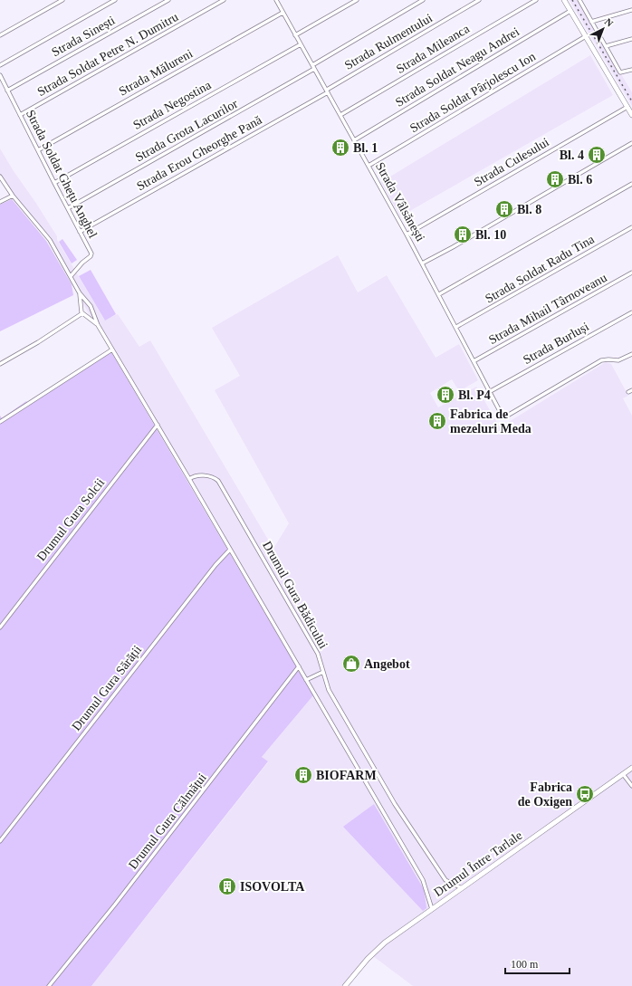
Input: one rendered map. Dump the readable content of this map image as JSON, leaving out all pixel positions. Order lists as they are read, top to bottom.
{
  "streets": {
    "main road": ["Drumul Între Tarlale"],
    "street": [
      "Strada Sinești",
      "Strada Rulmentului",
      "Strada Mileanca",
      "Strada Soldat Petre N. Dumitru",
      "Strada Soldat Neagu Andrei",
      "Strada Mălureni",
      "Strada Soldat Pârjolescu Ion",
      "Strada Negostina",
      "Strada Grota Lacurilor",
      "Strada Erou Gheorghe Pană",
      "Strada Culesului",
      "Strada Soldat Ghețu Anghel",
      "Strada Vâlsănești",
      "Strada Soldat Radu Tina",
      "Strada Mihail Târnoveanu",
      "Strada Burluși",
      "Drumul Gura Solcii",
      "Drumul Gura Bădicului",
      "Drumul Gura Sărății",
      "Drumul Gura Călmățui"
    ]
  },
  "crossings": [
    ["Strada Sinești", "Strada Soldat Ghețu Anghel"],
    ["Strada Rulmentului", "Strada Erou Gheorghe Pană"],
    ["Strada Rulmentului", "Strada Vâlsănești"],
    ["Strada Mileanca", "Strada Vâlsănești"],
    ["Strada Soldat Petre N. Dumitru", "Strada Soldat Ghețu Anghel"],
    ["Strada Soldat Neagu Andrei", "Strada Vâlsănești"],
    ["Strada Mălureni", "Strada Soldat Ghețu Anghel"],
    ["Strada Mălureni", "Strada Vâlsănești"],
    ["Strada Soldat Pârjolescu Ion", "Strada Vâlsănești"],
    ["Strada Negostina", "Strada Soldat Ghețu Anghel"],
    ["Strada Negostina", "Strada Vâlsănești"],
    ["Strada Grota Lacurilor", "Strada Soldat Ghețu Anghel"],
    ["Strada Grota Lacurilor", "Strada Vâlsănești"],
    ["Strada Erou Gheorghe Pană", "Strada Soldat Ghețu Anghel"],
    ["Strada Erou Gheorghe Pană", "Strada Vâlsănești"],
    ["Strada Culesului", "Strada Vâlsănești"],
    ["Strada Vâlsănești", "Strada Soldat Radu Tina"],
    ["Strada Vâlsănești", "Strada Mihail Târnoveanu"],
    ["Strada Vâlsănești", "Strada Burluși"],
    ["Drumul Gura Bădicului", "Drumul Între Tarlale"]
  ],
  "places": {
    "building": [
      "Bl. 1",
      "Bl. 4",
      "Bl. 6",
      "Bl. 8",
      "Bl. 10",
      "Bl. P4",
      "Fabrica de mezeluri Meda",
      "BIOFARM",
      "ISOVOLTA"
    ],
    "shop": ["Angebot"],
    "bus stop": ["Fabrica de Oxigen"]
  },
  "scale_bar": "100 m",
  "north": "top right"
}
